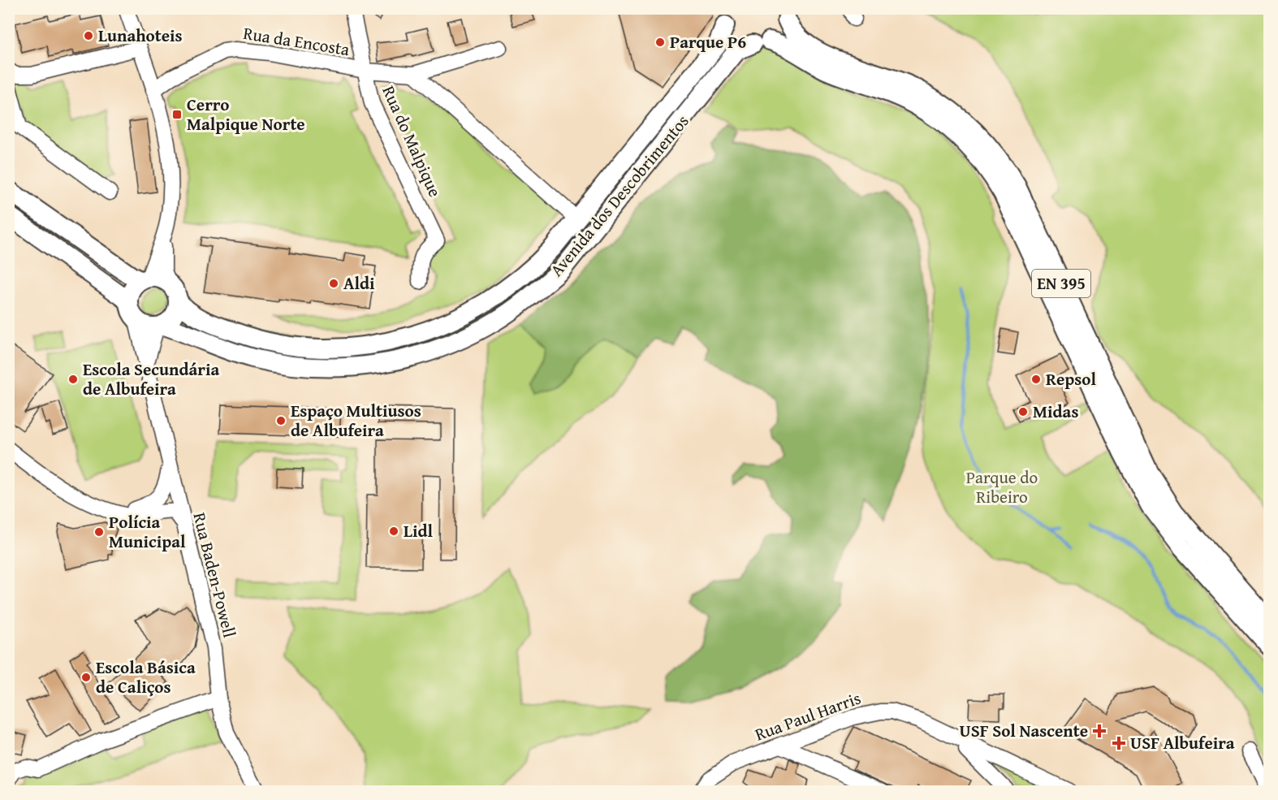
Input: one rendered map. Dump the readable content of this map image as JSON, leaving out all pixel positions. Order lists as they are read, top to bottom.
{
  "streets": {
    "main road": ["Avenida dos Descobrimentos", "EN 395"],
    "street": [
      "Rua da Encosta",
      "Rua do Malpique",
      "Rua Baden-Powell",
      "Rua Paul Harris"
    ]
  },
  "crossings": [
    ["Rua da Encosta", "Rua do Malpique"],
    ["Avenida dos Descobrimentos", "EN 395"],
    ["Avenida dos Descobrimentos", "Rua Baden-Powell"]
  ],
  "parks": ["Parque do Ribeiro"],
  "places": {
    "other": [
      "Lunahoteis",
      "Parque P6",
      "Aldi",
      "Escola Secundária de Albufeira",
      "Repsol",
      "Midas",
      "Espaço Multiusos de Albufeira",
      "Lidl",
      "Polícia Municipal",
      "Escola Básica de Caliços"
    ],
    "transit": ["Cerro Malpique Norte"],
    "health": ["USF Sol Nascente", "USF Albufeira"]
  }
}
